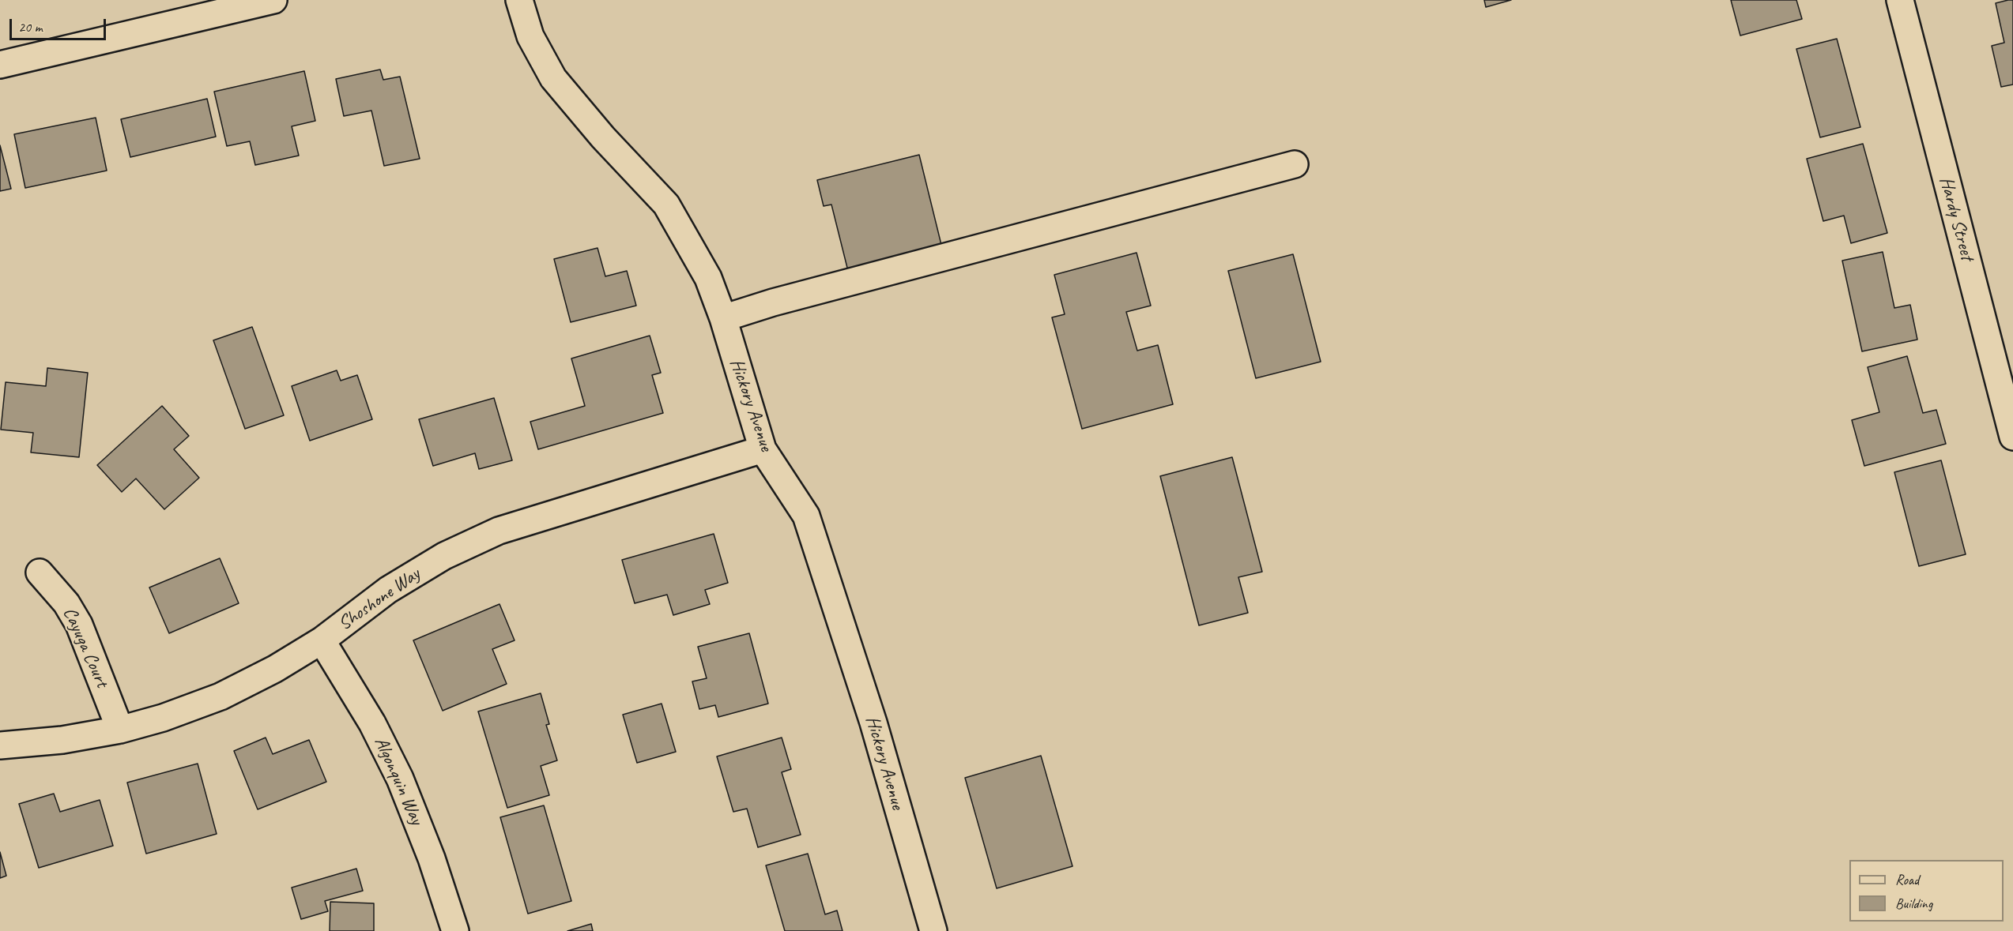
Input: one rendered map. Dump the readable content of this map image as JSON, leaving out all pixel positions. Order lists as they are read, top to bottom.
{
  "streets": {
    "street": [
      "Hardy Street",
      "Hickory Avenue",
      "Shoshone Way",
      "Cayuga Court",
      "Algonquin Way"
    ]
  },
  "crossings": [
    ["Hickory Avenue", "Shoshone Way"],
    ["Shoshone Way", "Cayuga Court"],
    ["Shoshone Way", "Algonquin Way"]
  ],
  "legend": ["Road", "Building"],
  "scale_bar": "20 m"
}
